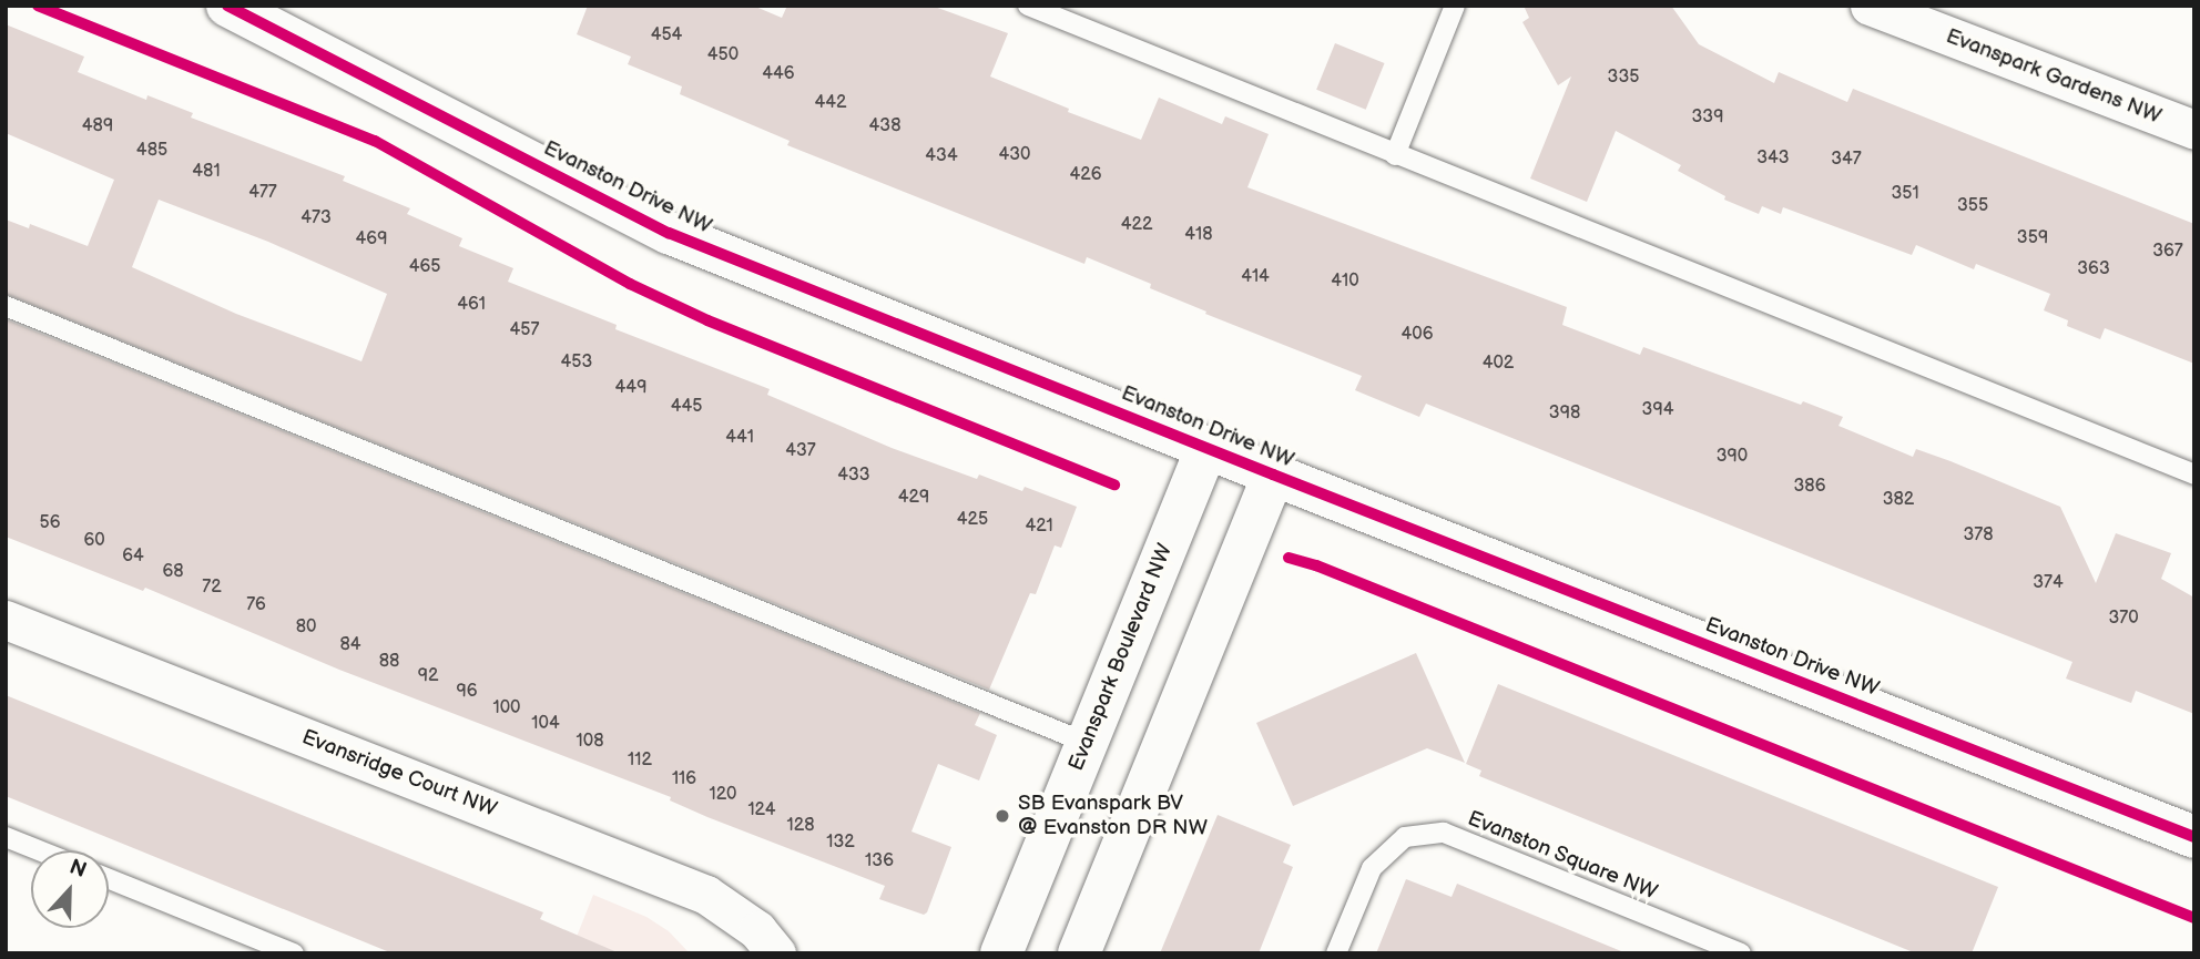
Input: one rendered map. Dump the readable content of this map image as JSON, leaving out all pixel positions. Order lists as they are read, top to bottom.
{
  "streets": {
    "street": [
      "Evanspark Gardens NW",
      "Evanston Drive NW",
      "Evanspark Boulevard NW",
      "Evansridge Court NW"
    ],
    "lane": ["Evanston Square NW"]
  },
  "crossings": [
    ["Evanston Drive NW", "Evanspark Boulevard NW"]
  ],
  "places": ["SB Evanspark BV @ Evanston DR NW"],
  "house_numbers": [
    "454",
    "450",
    "446",
    "335",
    "442",
    "339",
    "489",
    "438",
    "485",
    "430",
    "434",
    "343",
    "347",
    "481",
    "426",
    "477",
    "351",
    "355",
    "473",
    "422",
    "418",
    "359",
    "469",
    "367",
    "465",
    "363",
    "414",
    "410",
    "461",
    "457",
    "406",
    "453",
    "402",
    "449",
    "445",
    "394",
    "398",
    "441",
    "437",
    "390",
    "433",
    "386",
    "429",
    "382",
    "425",
    "56",
    "421",
    "378",
    "60",
    "64",
    "68",
    "374",
    "72",
    "76",
    "370",
    "80",
    "84",
    "88",
    "92",
    "96",
    "100",
    "104",
    "108",
    "112",
    "116",
    "120",
    "124",
    "128",
    "132",
    "136"
  ],
  "north": "top"
}
